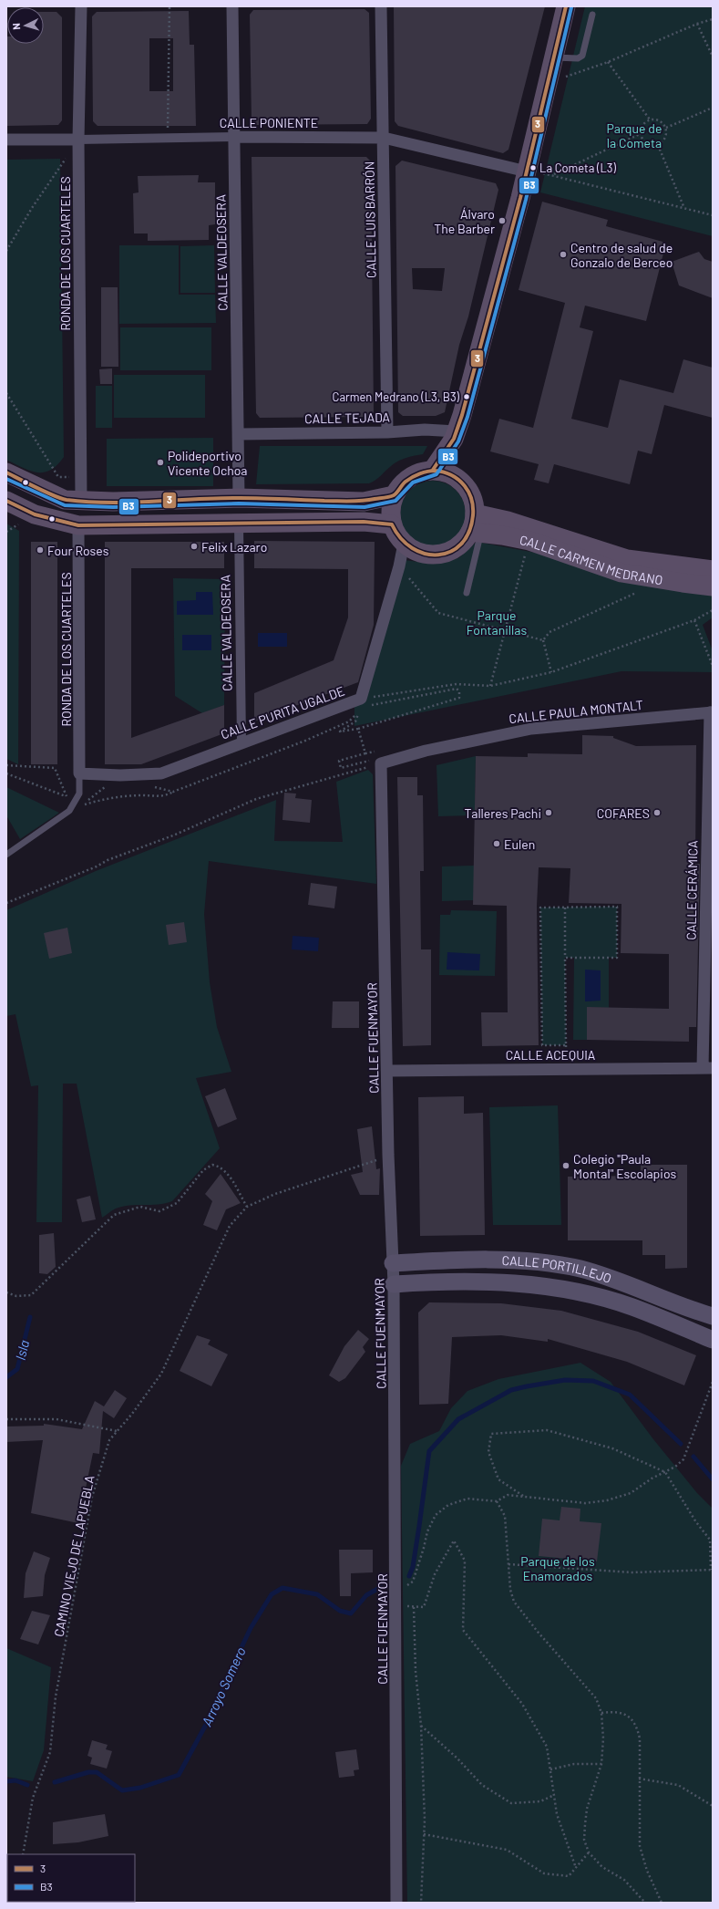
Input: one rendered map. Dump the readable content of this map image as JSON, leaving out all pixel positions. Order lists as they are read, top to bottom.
{
  "streets": {
    "main road": ["CALLE CARMEN MEDRANO", "CALLE PORTILLEJO"],
    "street": [
      "CALLE PONIENTE",
      "CALLE LUIS BARRÓN",
      "CALLE VALDEOSERA",
      "RONDA DE LOS CUARTELES",
      "CALLE TEJADA",
      "CALLE PAULA MONTALT",
      "CALLE PURITA UGALDE",
      "CALLE CERÁMICA",
      "CALLE FUENMAYOR",
      "CALLE ACEQUIA"
    ],
    "path": ["CAMINO VIEJO DE LAPUEBLA"]
  },
  "crossings": [
    ["CALLE PONIENTE", "CALLE LUIS BARRÓN"],
    ["CALLE PONIENTE", "CALLE VALDEOSERA"],
    ["CALLE PONIENTE", "RONDA DE LOS CUARTELES"],
    ["CALLE LUIS BARRÓN", "CALLE TEJADA"],
    ["CALLE VALDEOSERA", "CALLE TEJADA"],
    ["CALLE VALDEOSERA", "CALLE PURITA UGALDE"],
    ["RONDA DE LOS CUARTELES", "CALLE PURITA UGALDE"],
    ["CALLE CARMEN MEDRANO", "CALLE PURITA UGALDE"],
    ["CALLE PAULA MONTALT", "CALLE CERÁMICA"],
    ["CALLE PAULA MONTALT", "CALLE FUENMAYOR"],
    ["CALLE CERÁMICA", "CALLE ACEQUIA"],
    ["CALLE FUENMAYOR", "CALLE ACEQUIA"],
    ["CALLE FUENMAYOR", "CALLE PORTILLEJO"],
    ["CALLE FUENMAYOR", "CAMINO VIEJO DE LAPUEBLA"]
  ],
  "water": ["Isla", "Arroyo Somero"],
  "parks": ["Parque de la Cometa", "Parque Fontanillas", "Parque de los Enamorados"],
  "places": [
    "La Cometa (L3)",
    "Álvaro The Barber",
    "Centro de salud de Gonzalo de Berceo",
    "Carmen Medrano (L3, B3)",
    "Polideportivo Vicente Ochoa",
    "Felix Lazaro",
    "Four Roses",
    "Talleres Pachi",
    "COFARES",
    "Eulen",
    "Colegio \"Paula Montal\" Escolapios"
  ],
  "lines": ["transit line 3", "transit line B3"],
  "legend": ["3", "B3"],
  "north": "left"
}
